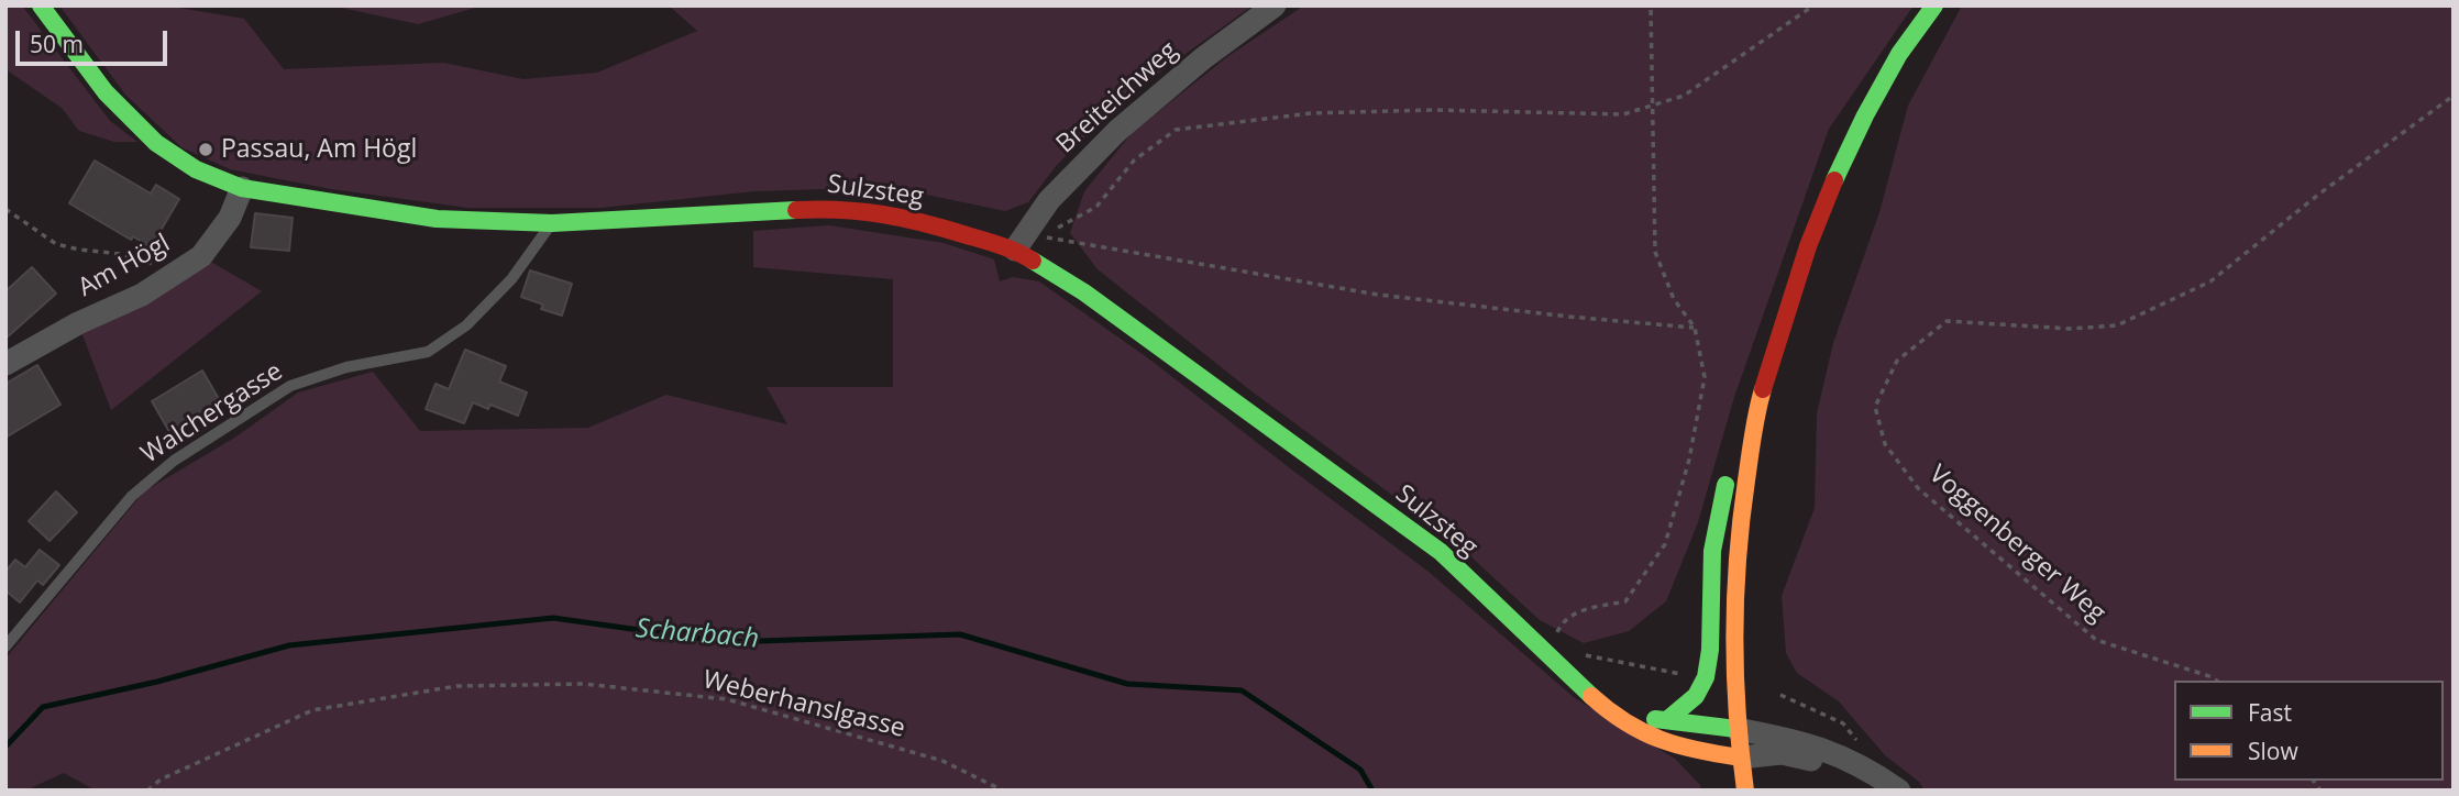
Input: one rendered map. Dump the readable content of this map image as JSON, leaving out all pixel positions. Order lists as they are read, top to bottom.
{
  "streets": {
    "street": ["Breiteichweg", "Sulzsteg", "Am Högl"],
    "lane": ["Walchergasse"],
    "path": ["Voggenberger Weg", "Weberhanslgasse"]
  },
  "crossings": [
    ["Breiteichweg", "Sulzsteg"],
    ["Sulzsteg", "Am Högl"],
    ["Sulzsteg", "Walchergasse"]
  ],
  "water": ["Scharbach"],
  "places": ["Passau, Am Högl"],
  "legend": ["Fast", "Slow"],
  "scale_bar": "50 m"
}
